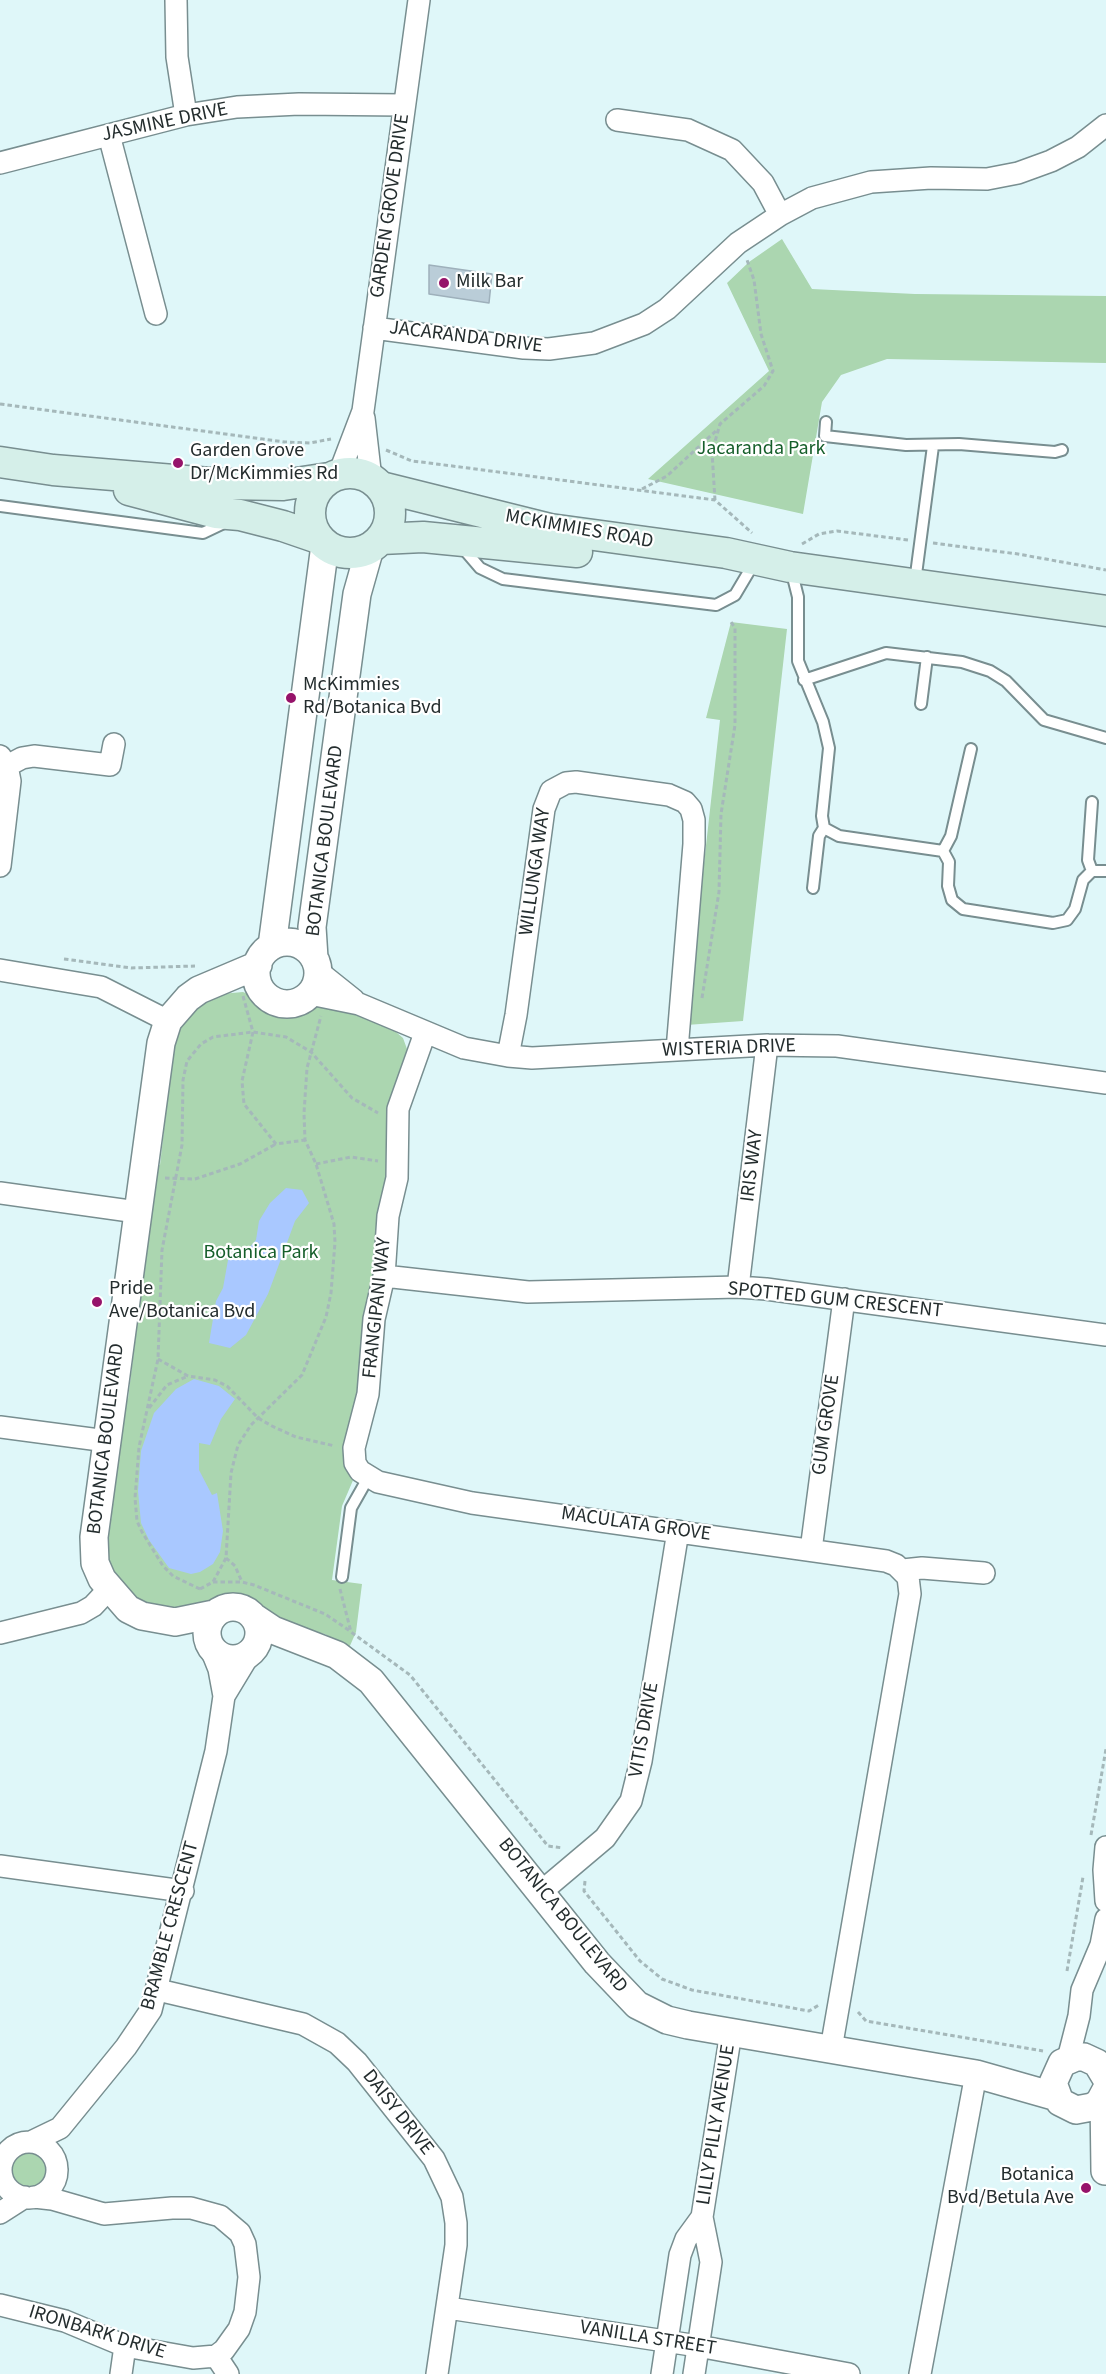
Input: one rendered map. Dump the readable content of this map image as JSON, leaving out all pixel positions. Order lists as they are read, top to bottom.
{
  "streets": {
    "main road": ["MCKIMMIES ROAD"],
    "street": [
      "JASMINE DRIVE",
      "GARDEN GROVE DRIVE",
      "JACARANDA DRIVE",
      "BOTANICA BOULEVARD",
      "WILLUNGA WAY",
      "WISTERIA DRIVE",
      "IRIS WAY",
      "SPOTTED GUM CRESCENT",
      "FRANGIPANI WAY",
      "GUM GROVE",
      "MACULATA GROVE",
      "VITIS DRIVE",
      "BRAMBLE CRESCENT",
      "DAISY DRIVE",
      "LILLY PILLY AVENUE",
      "IRONBARK DRIVE",
      "VANILLA STREET"
    ]
  },
  "crossings": [
    ["JASMINE DRIVE", "GARDEN GROVE DRIVE"],
    ["GARDEN GROVE DRIVE", "JACARANDA DRIVE"],
    ["GARDEN GROVE DRIVE", "MCKIMMIES ROAD"],
    ["GARDEN GROVE DRIVE", "BOTANICA BOULEVARD"],
    ["MCKIMMIES ROAD", "BOTANICA BOULEVARD"],
    ["BOTANICA BOULEVARD", "WISTERIA DRIVE"],
    ["BOTANICA BOULEVARD", "VITIS DRIVE"],
    ["BOTANICA BOULEVARD", "BRAMBLE CRESCENT"],
    ["BOTANICA BOULEVARD", "LILLY PILLY AVENUE"],
    ["WILLUNGA WAY", "WISTERIA DRIVE"],
    ["WISTERIA DRIVE", "IRIS WAY"],
    ["WISTERIA DRIVE", "FRANGIPANI WAY"],
    ["IRIS WAY", "SPOTTED GUM CRESCENT"],
    ["SPOTTED GUM CRESCENT", "FRANGIPANI WAY"],
    ["SPOTTED GUM CRESCENT", "GUM GROVE"],
    ["GUM GROVE", "MACULATA GROVE"],
    ["MACULATA GROVE", "VITIS DRIVE"],
    ["BRAMBLE CRESCENT", "DAISY DRIVE"],
    ["DAISY DRIVE", "VANILLA STREET"],
    ["LILLY PILLY AVENUE", "VANILLA STREET"]
  ],
  "parks": ["Jacaranda Park", "Botanica Park"],
  "places": [
    "Milk Bar",
    "Garden Grove Dr/McKimmies Rd",
    "McKimmies Rd/Botanica Bvd",
    "Pride Ave/Botanica Bvd",
    "Botanica Bvd/Betula Ave"
  ]
}
